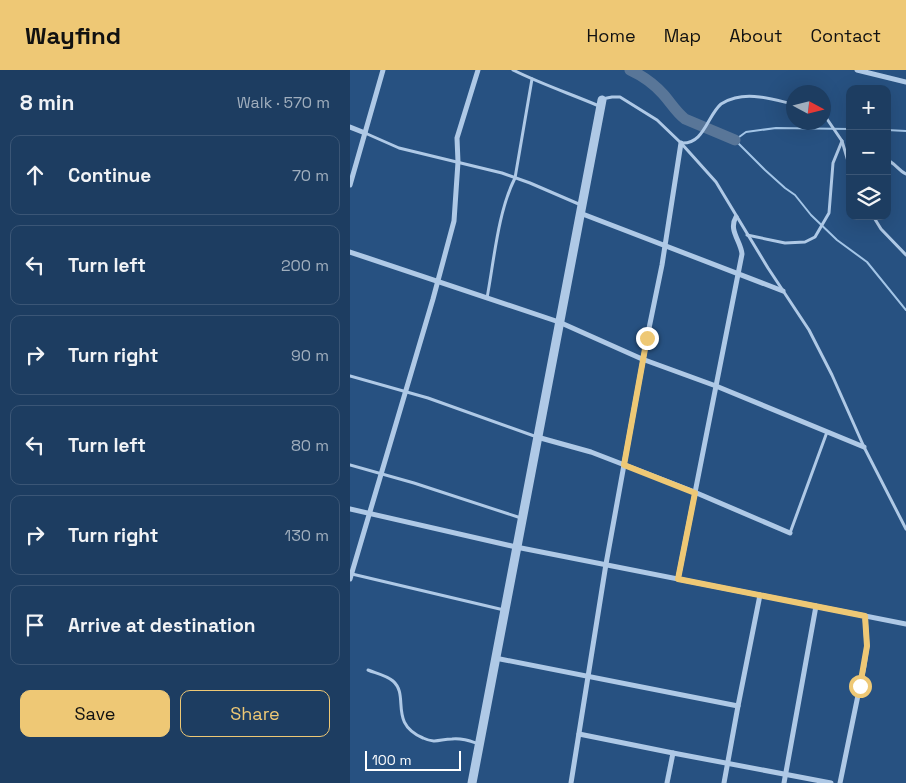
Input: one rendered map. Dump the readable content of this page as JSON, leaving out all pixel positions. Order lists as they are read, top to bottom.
{
  "scale_bar": "100 m",
  "north": "right",
  "page": {
    "header": "Wayfind",
    "nav": [
      "Home",
      "Map",
      "About",
      "Contact"
    ],
    "heading": ["8 min", "Walk · 570 m"],
    "map_buttons": ["+", "−"],
    "list": [
      ["Continue", "70 m"],
      ["Turn left", "200 m"],
      ["Turn right", "90 m"],
      ["Turn left", "80 m"],
      ["Turn right", "130 m"],
      "Arrive at destination"
    ],
    "buttons": ["Save", "Share"],
    "scale": "100 m"
  }
}
